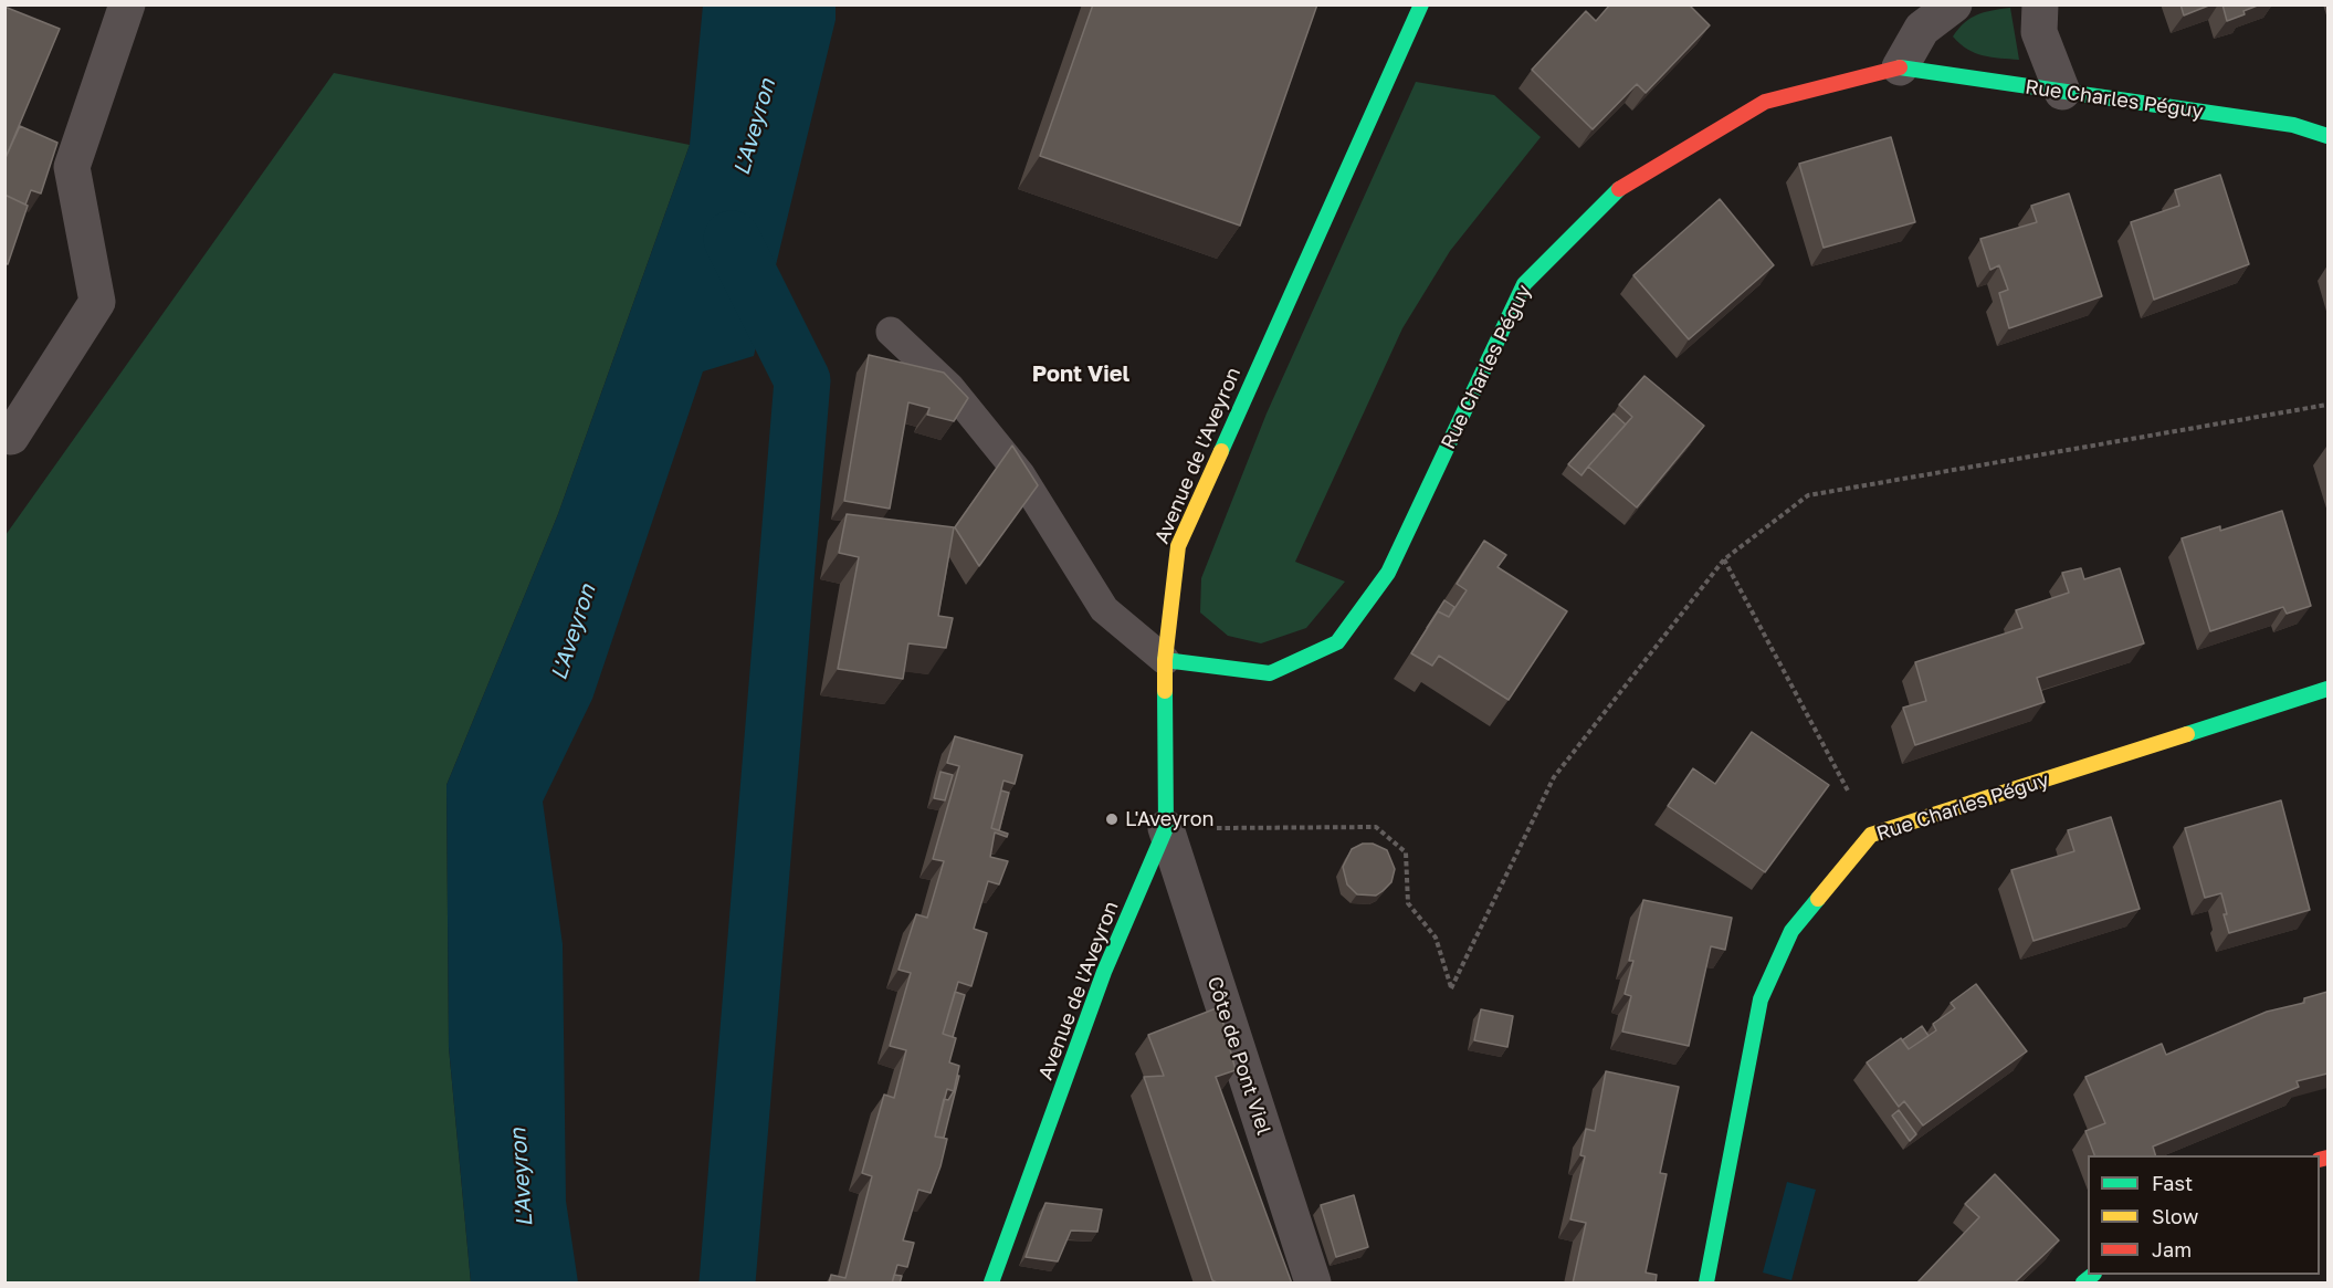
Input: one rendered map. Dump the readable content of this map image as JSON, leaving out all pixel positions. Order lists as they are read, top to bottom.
{
  "streets": {
    "street": ["Rue Charles Péguy", "Avenue de l'Aveyron", "Côte de Pont Viel"]
  },
  "crossings": [
    ["Rue Charles Péguy", "Avenue de l'Aveyron"],
    ["Avenue de l'Aveyron", "Côte de Pont Viel"]
  ],
  "districts": ["Pont Viel"],
  "water": ["L'Aveyron"],
  "places": ["L'Aveyron"],
  "legend": ["Fast", "Slow", "Jam"]
}
